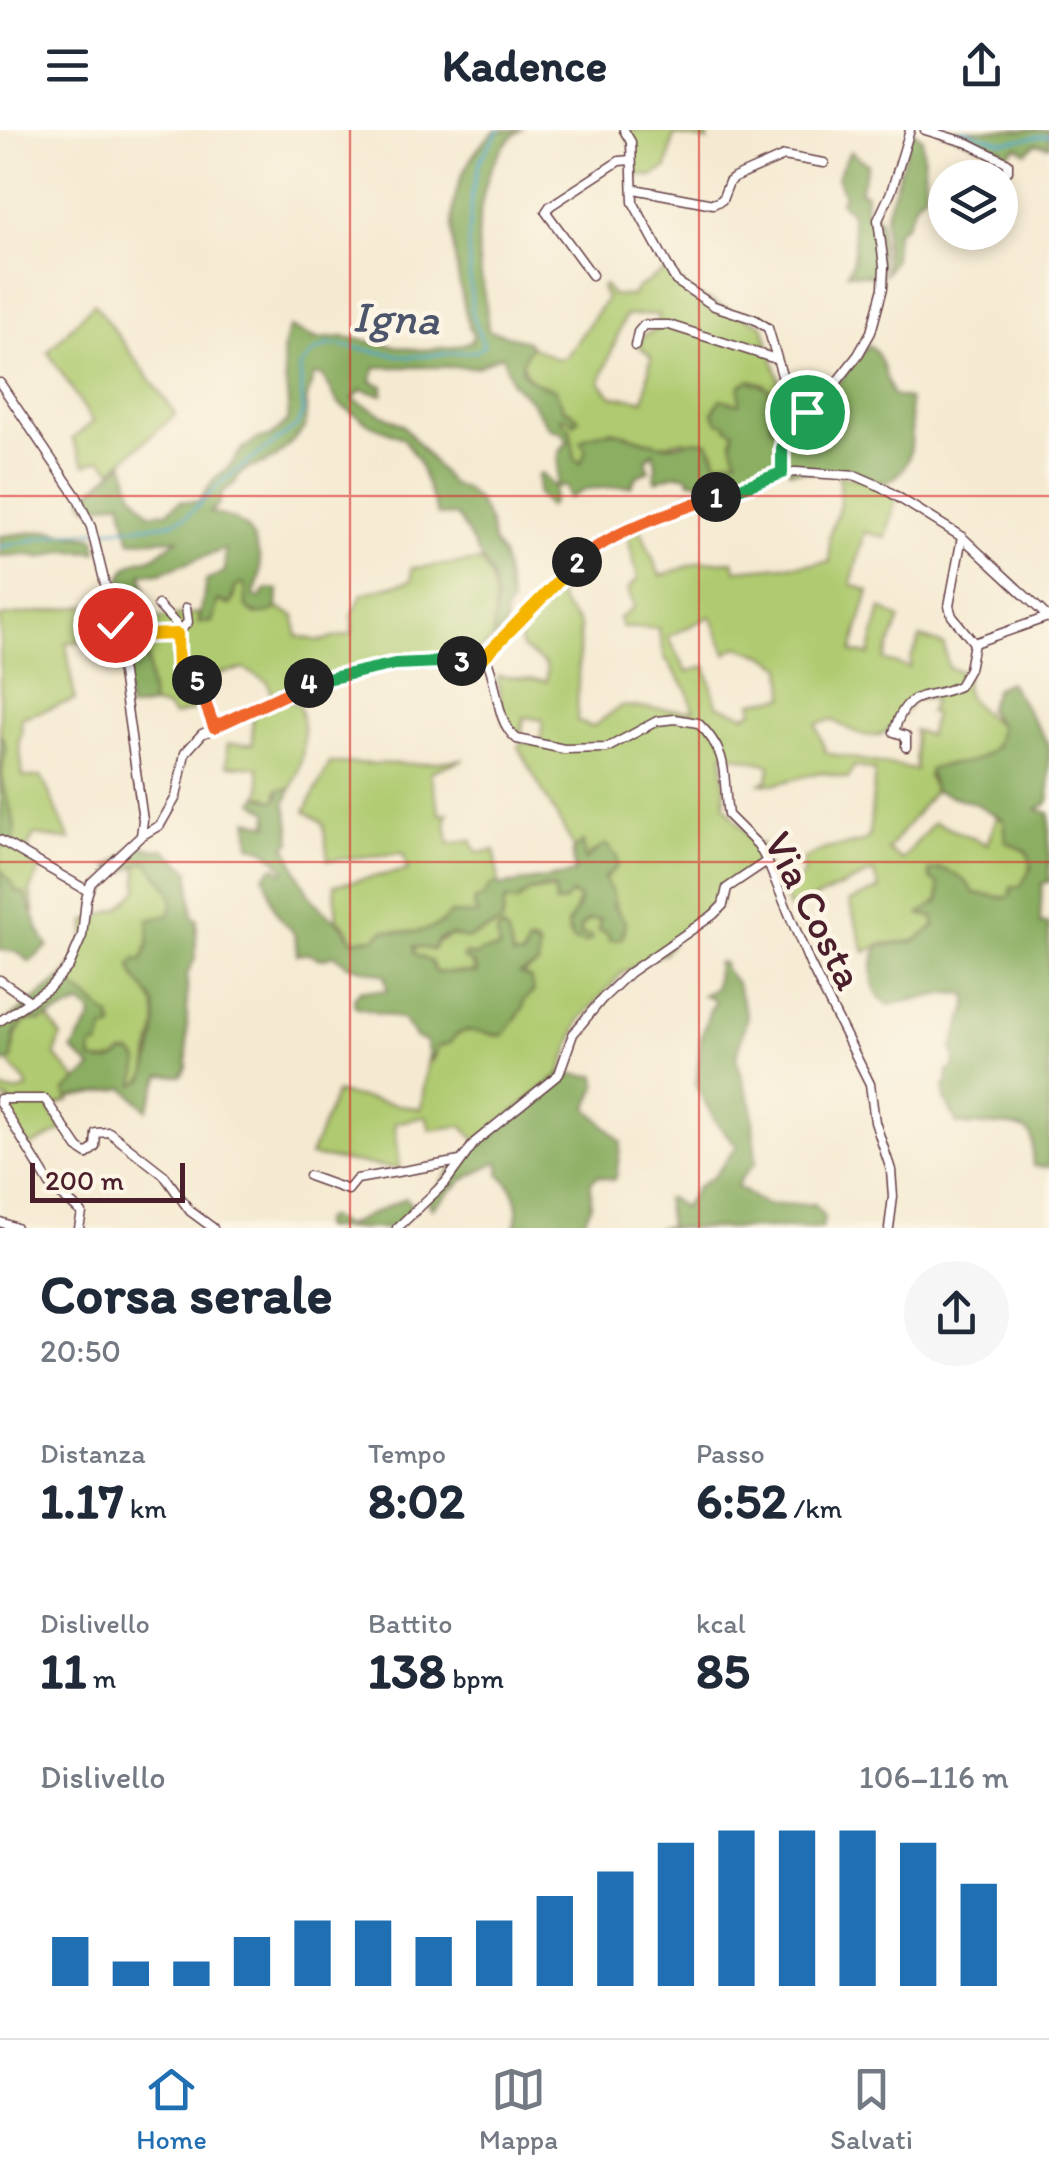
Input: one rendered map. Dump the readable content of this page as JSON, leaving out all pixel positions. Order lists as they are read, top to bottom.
{
  "streets": {
    "street": ["Via Costa"]
  },
  "water": ["Igna"],
  "scale_bar": "200 m",
  "page": {
    "header": "Kadence",
    "pins": [
      "1",
      "2",
      "3",
      "5",
      "4"
    ],
    "scale": "200 m",
    "heading": ["Corsa serale", "20:50"],
    "stats": [
      ["Distanza", "1.17 km"],
      ["Tempo", "8:02"],
      ["Passo", "6:52 /km"],
      ["Dislivello", "11 m"],
      ["Battito", "138 bpm"],
      ["kcal", "85"]
    ],
    "chart": ["Dislivello", "106–116 m"],
    "tabs": ["Home", "Mappa", "Salvati"]
  }
}
